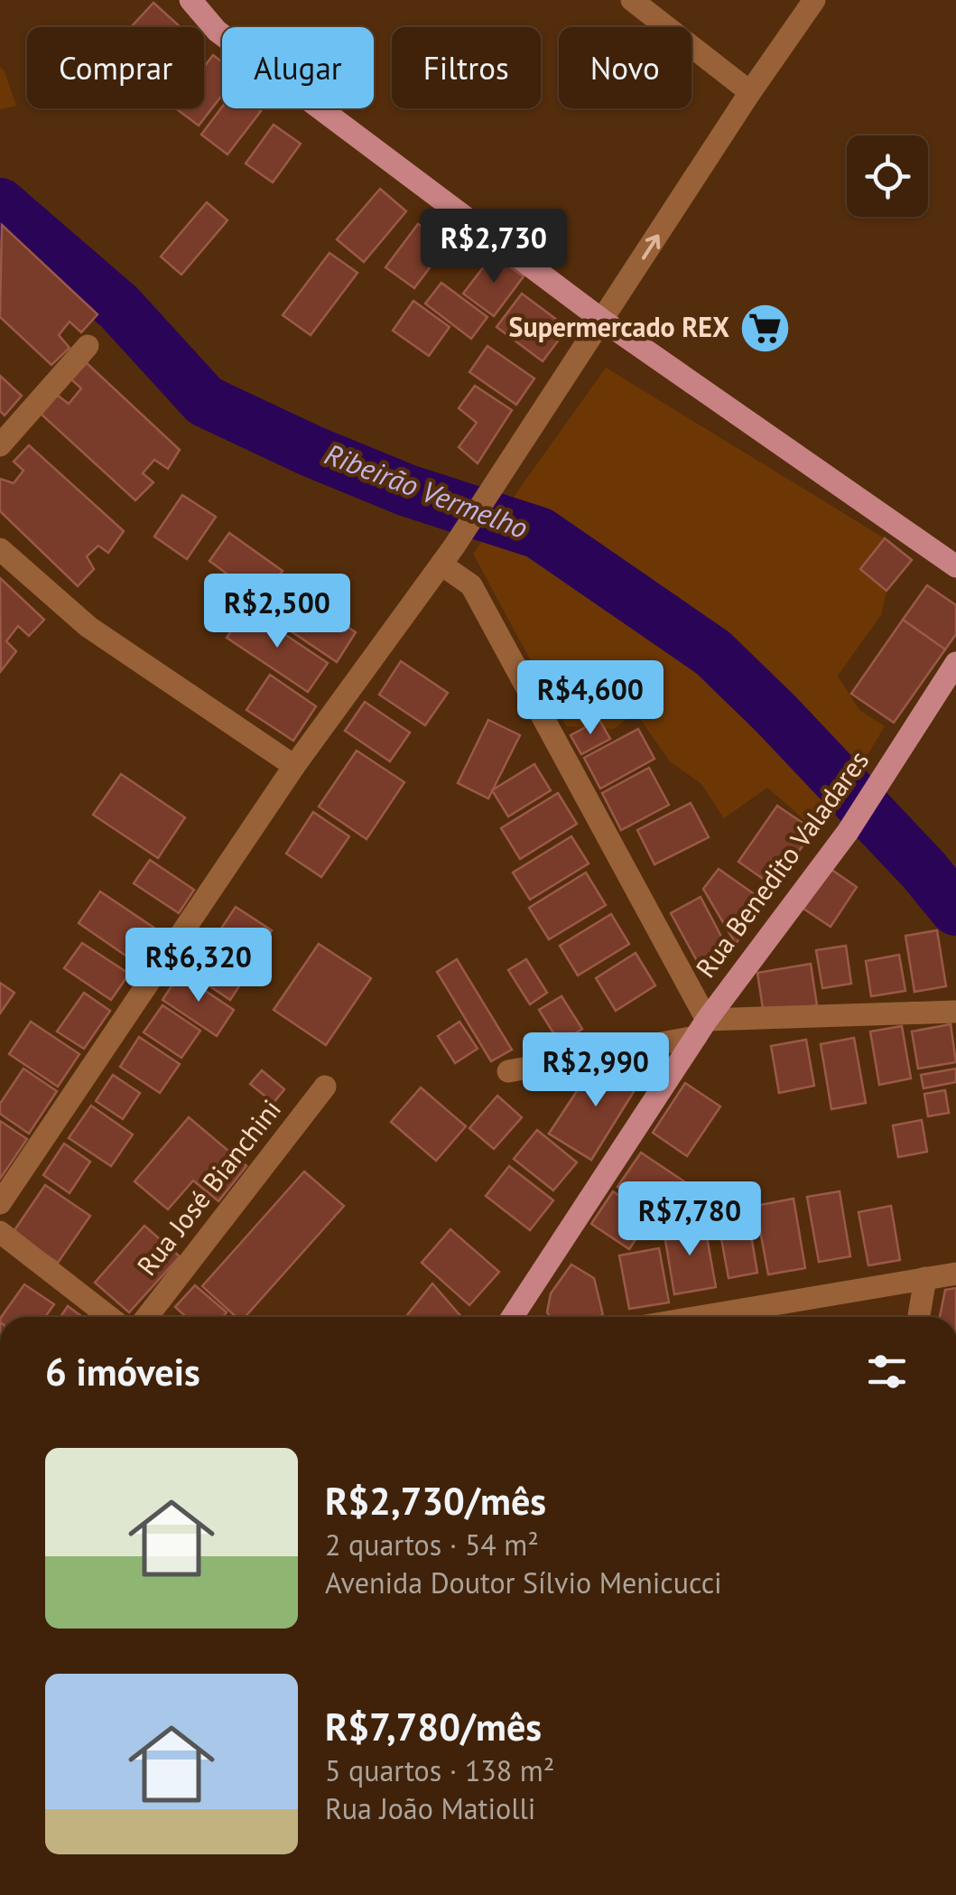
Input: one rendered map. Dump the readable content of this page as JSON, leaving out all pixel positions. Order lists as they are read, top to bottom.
{
  "streets": {
    "main road": ["Rua Benedito Valadares"],
    "street": ["Rua José Bianchini"]
  },
  "water": ["Ribeirão Vermelho"],
  "places": {
    "supermarket": ["Supermercado REX"]
  },
  "page": {
    "chip": [
      "Comprar",
      "Alugar",
      "Filtros",
      "Novo"
    ],
    "price": [
      "R$2,730",
      "R$2,500",
      "R$4,600",
      "R$6,320",
      "R$2,990",
      "R$7,780"
    ],
    "heading": "6 imóveis",
    "list": [
      {
        "name": "R$2,730/mês",
        "note": "2 quartos · 54 m² · Avenida Doutor Sílvio Menicucci"
      },
      {
        "name": "R$7,780/mês",
        "note": "5 quartos · 138 m² · Rua João Matiolli"
      }
    ]
  }
}
